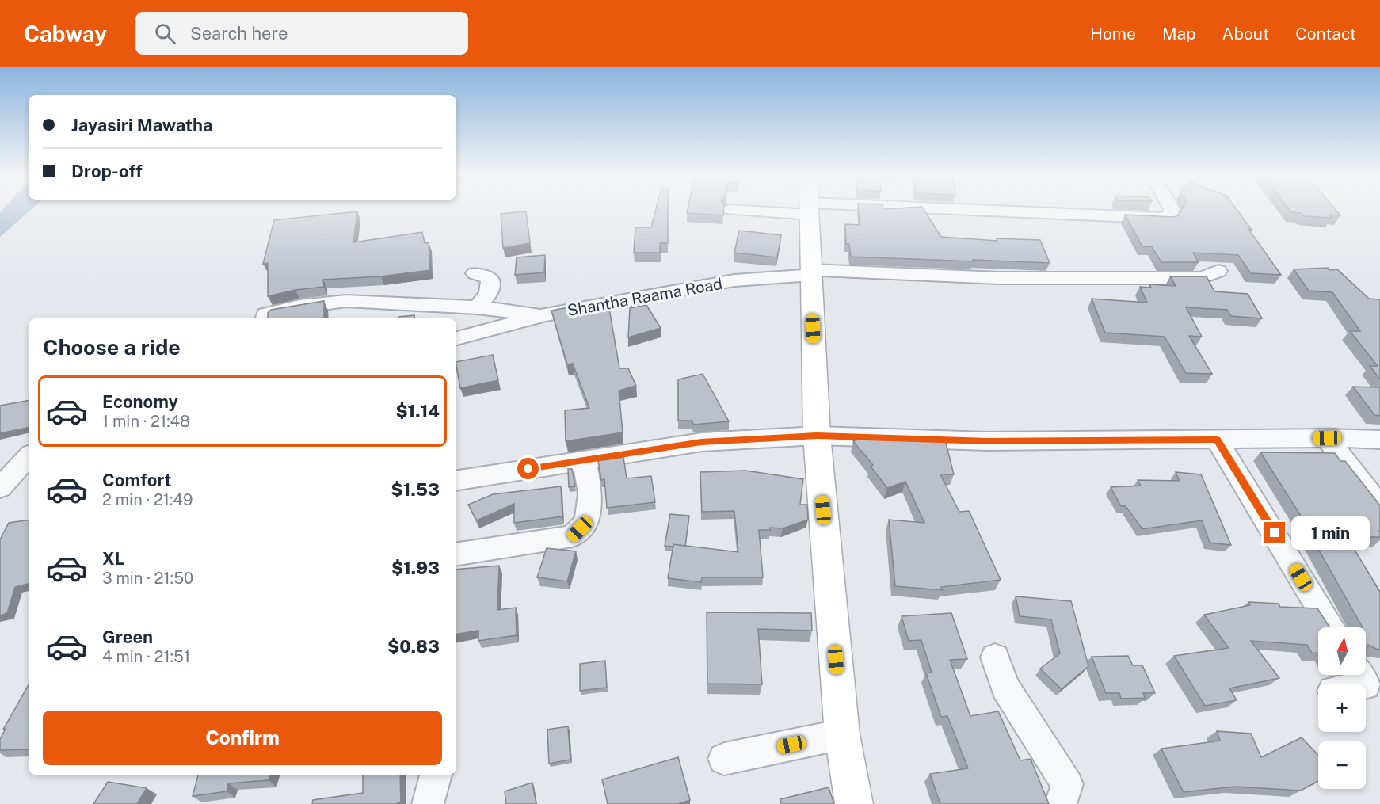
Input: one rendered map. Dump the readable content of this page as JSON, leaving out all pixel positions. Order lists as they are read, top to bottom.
{
  "streets": {
    "street": ["Shantha Raama Road"]
  },
  "north": "top",
  "page": {
    "header": "Cabway",
    "search": "Search here",
    "nav": [
      "Home",
      "Map",
      "About",
      "Contact"
    ],
    "banner": ["Jayasiri Mawatha", "Drop-off"],
    "heading": "Choose a ride",
    "list": [
      {
        "name": "Economy",
        "note": "1 min · 21:48",
        "value": "$1.14"
      },
      {
        "name": "Comfort",
        "note": "2 min · 21:49",
        "value": "$1.53"
      },
      {
        "name": "XL",
        "note": "3 min · 21:50",
        "value": "$1.93"
      },
      {
        "name": "Green",
        "note": "4 min · 21:51",
        "value": "$0.83"
      }
    ],
    "bubble": "1 min",
    "map_buttons": ["+", "−"],
    "buttons": "Confirm"
  }
}
